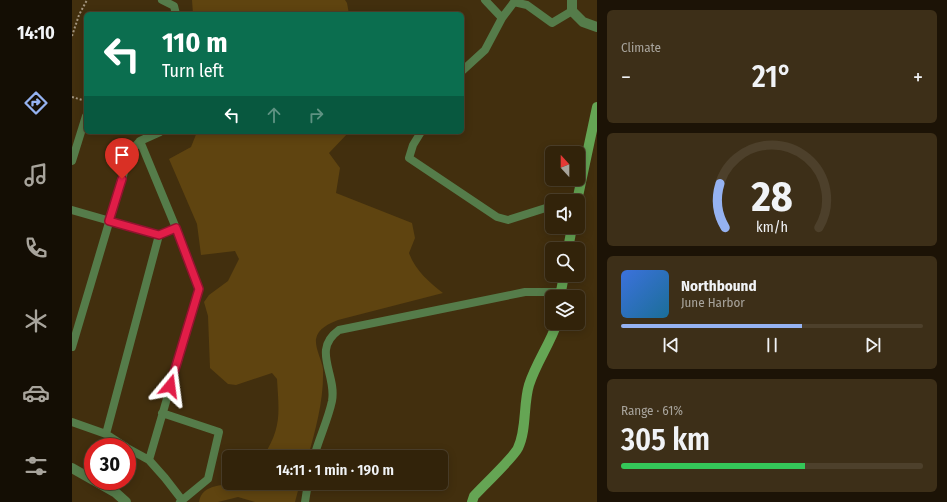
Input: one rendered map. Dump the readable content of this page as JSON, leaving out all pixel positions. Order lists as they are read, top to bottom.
{
  "north": "top",
  "page": {
    "tabs": "14:10",
    "tile": [
      "Climate",
      ["Range · 61%", "305 km"]
    ],
    "turn": ["110 m", "Turn left"],
    "heat": ["−", "21°", "+"],
    "song": ["Northbound", "June Harbor"],
    "limit": "30",
    "trip": "14:11 · 1 min · 190 m",
    "gauge": ["28", "km/h"]
  }
}
